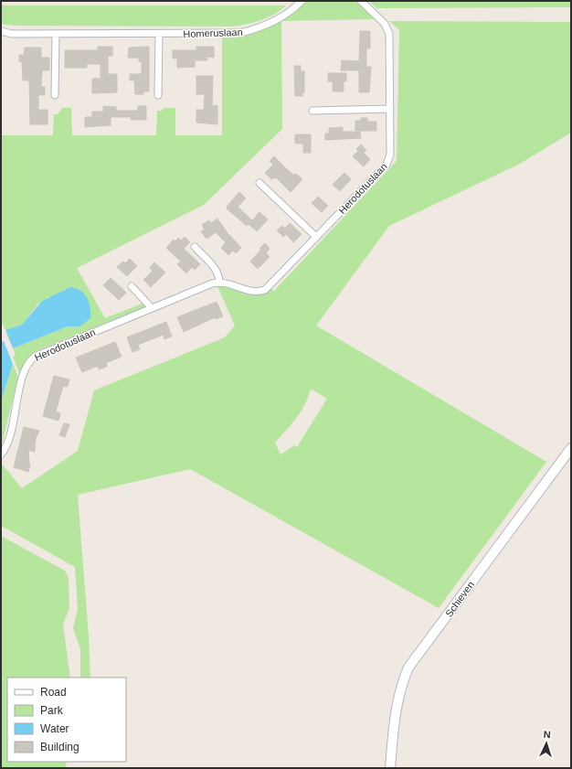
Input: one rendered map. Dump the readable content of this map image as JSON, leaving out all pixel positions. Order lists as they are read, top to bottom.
{
  "streets": {
    "street": ["Homeruslaan", "Herodotuslaan", "Schieven"]
  },
  "legend": [
    "Road",
    "Park",
    "Water",
    "Building"
  ],
  "north": "top"
}
